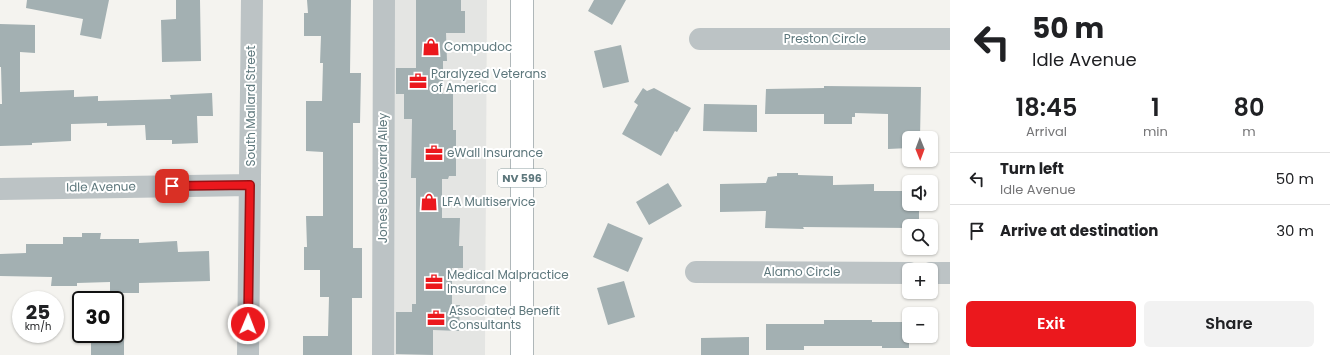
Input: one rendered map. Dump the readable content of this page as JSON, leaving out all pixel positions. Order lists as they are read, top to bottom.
{
  "streets": {
    "main road": ["NV 596"],
    "street": [
      "Preston Circle",
      "South Mallard Street",
      "Jones Boulevard Alley",
      "Idle Avenue",
      "Alamo Circle"
    ]
  },
  "crossings": [
    ["South Mallard Street", "Idle Avenue"]
  ],
  "places": {
    "shop": ["Compudoc", "LFA Multiservice"],
    "office": [
      "Paralyzed Veterans of America",
      "eWall Insurance",
      "Medical Malpractice Insurance",
      "Associated Benefit Consultants"
    ]
  },
  "north": "bottom",
  "page": {
    "turn": ["50 m", "Idle Avenue"],
    "eta": [
      "18:45",
      "Arrival",
      "1",
      "min",
      "80",
      "m"
    ],
    "map_buttons": ["+", "−"],
    "list": [
      {
        "name": "Turn left",
        "note": "Idle Avenue",
        "value": "50 m"
      },
      {
        "name": "Arrive at destination",
        "value": "30 m"
      }
    ],
    "speed": "25 km/h",
    "limit": "30",
    "buttons": ["Exit", "Share"]
  }
}
